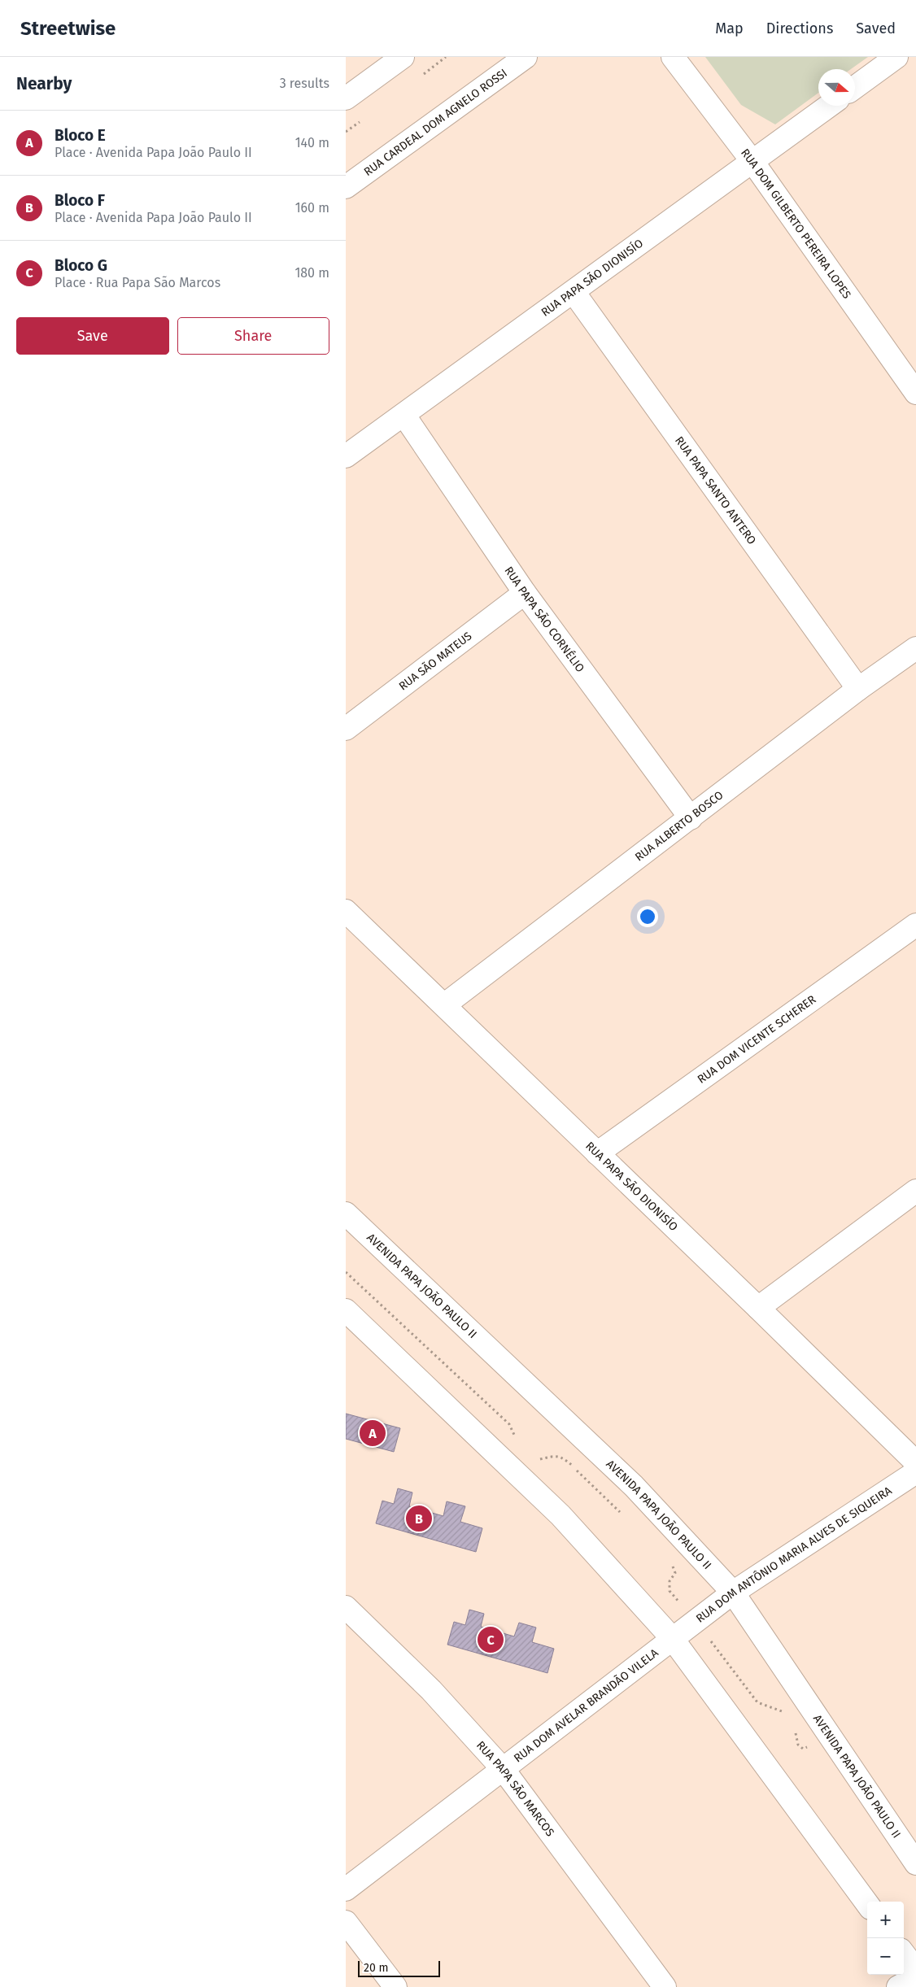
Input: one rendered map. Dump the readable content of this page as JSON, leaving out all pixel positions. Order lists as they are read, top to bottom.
{
  "streets": {
    "street": [
      "RUA CARDEAL DOM AGNELO ROSSI",
      "RUA DOM GILBERTO PEREIRA LOPES",
      "RUA PAPA SÃO DIONISÍO",
      "RUA PAPA SANTO ANTERO",
      "RUA PAPA SÃO CORNÉLIO",
      "RUA SÃO MATEUS",
      "RUA ALBERTO BOSCO",
      "RUA DOM VICENTE SCHERER",
      "AVENIDA PAPA JOÃO PAULO II",
      "RUA DOM ANTÔNIO MARIA ALVES DE SIQUEIRA",
      "RUA DOM AVELAR BRANDÃO VILELA",
      "RUA PAPA SÃO MARCOS"
    ]
  },
  "crossings": [
    ["RUA DOM GILBERTO PEREIRA LOPES", "RUA PAPA SÃO DIONISÍO"],
    ["RUA PAPA SÃO DIONISÍO", "RUA PAPA SANTO ANTERO"],
    ["RUA PAPA SÃO DIONISÍO", "RUA PAPA SÃO CORNÉLIO"],
    ["RUA PAPA SÃO DIONISÍO", "RUA ALBERTO BOSCO"],
    ["RUA PAPA SÃO DIONISÍO", "RUA DOM VICENTE SCHERER"],
    ["RUA PAPA SANTO ANTERO", "RUA ALBERTO BOSCO"],
    ["RUA PAPA SÃO CORNÉLIO", "RUA SÃO MATEUS"],
    ["RUA PAPA SÃO CORNÉLIO", "RUA ALBERTO BOSCO"],
    ["AVENIDA PAPA JOÃO PAULO II", "RUA DOM ANTÔNIO MARIA ALVES DE SIQUEIRA"],
    ["RUA DOM ANTÔNIO MARIA ALVES DE SIQUEIRA", "RUA DOM AVELAR BRANDÃO VILELA"],
    ["RUA DOM AVELAR BRANDÃO VILELA", "RUA PAPA SÃO MARCOS"]
  ],
  "scale_bar": "20 m",
  "north": "right",
  "page": {
    "header": "Streetwise",
    "nav": ["Map", "Directions", "Saved"],
    "heading": ["Nearby", "3 results"],
    "list": [
      {
        "mark": "A",
        "name": "Bloco E",
        "note": "Place · Avenida Papa João Paulo II",
        "value": "140 m"
      },
      {
        "mark": "B",
        "name": "Bloco F",
        "note": "Place · Avenida Papa João Paulo II",
        "value": "160 m"
      },
      {
        "mark": "C",
        "name": "Bloco G",
        "note": "Place · Rua Papa São Marcos",
        "value": "180 m"
      }
    ],
    "buttons": ["Save", "Share"],
    "pins": ["A", "B", "C"],
    "map_buttons": ["+", "−"],
    "scale": "20 m"
  }
}
